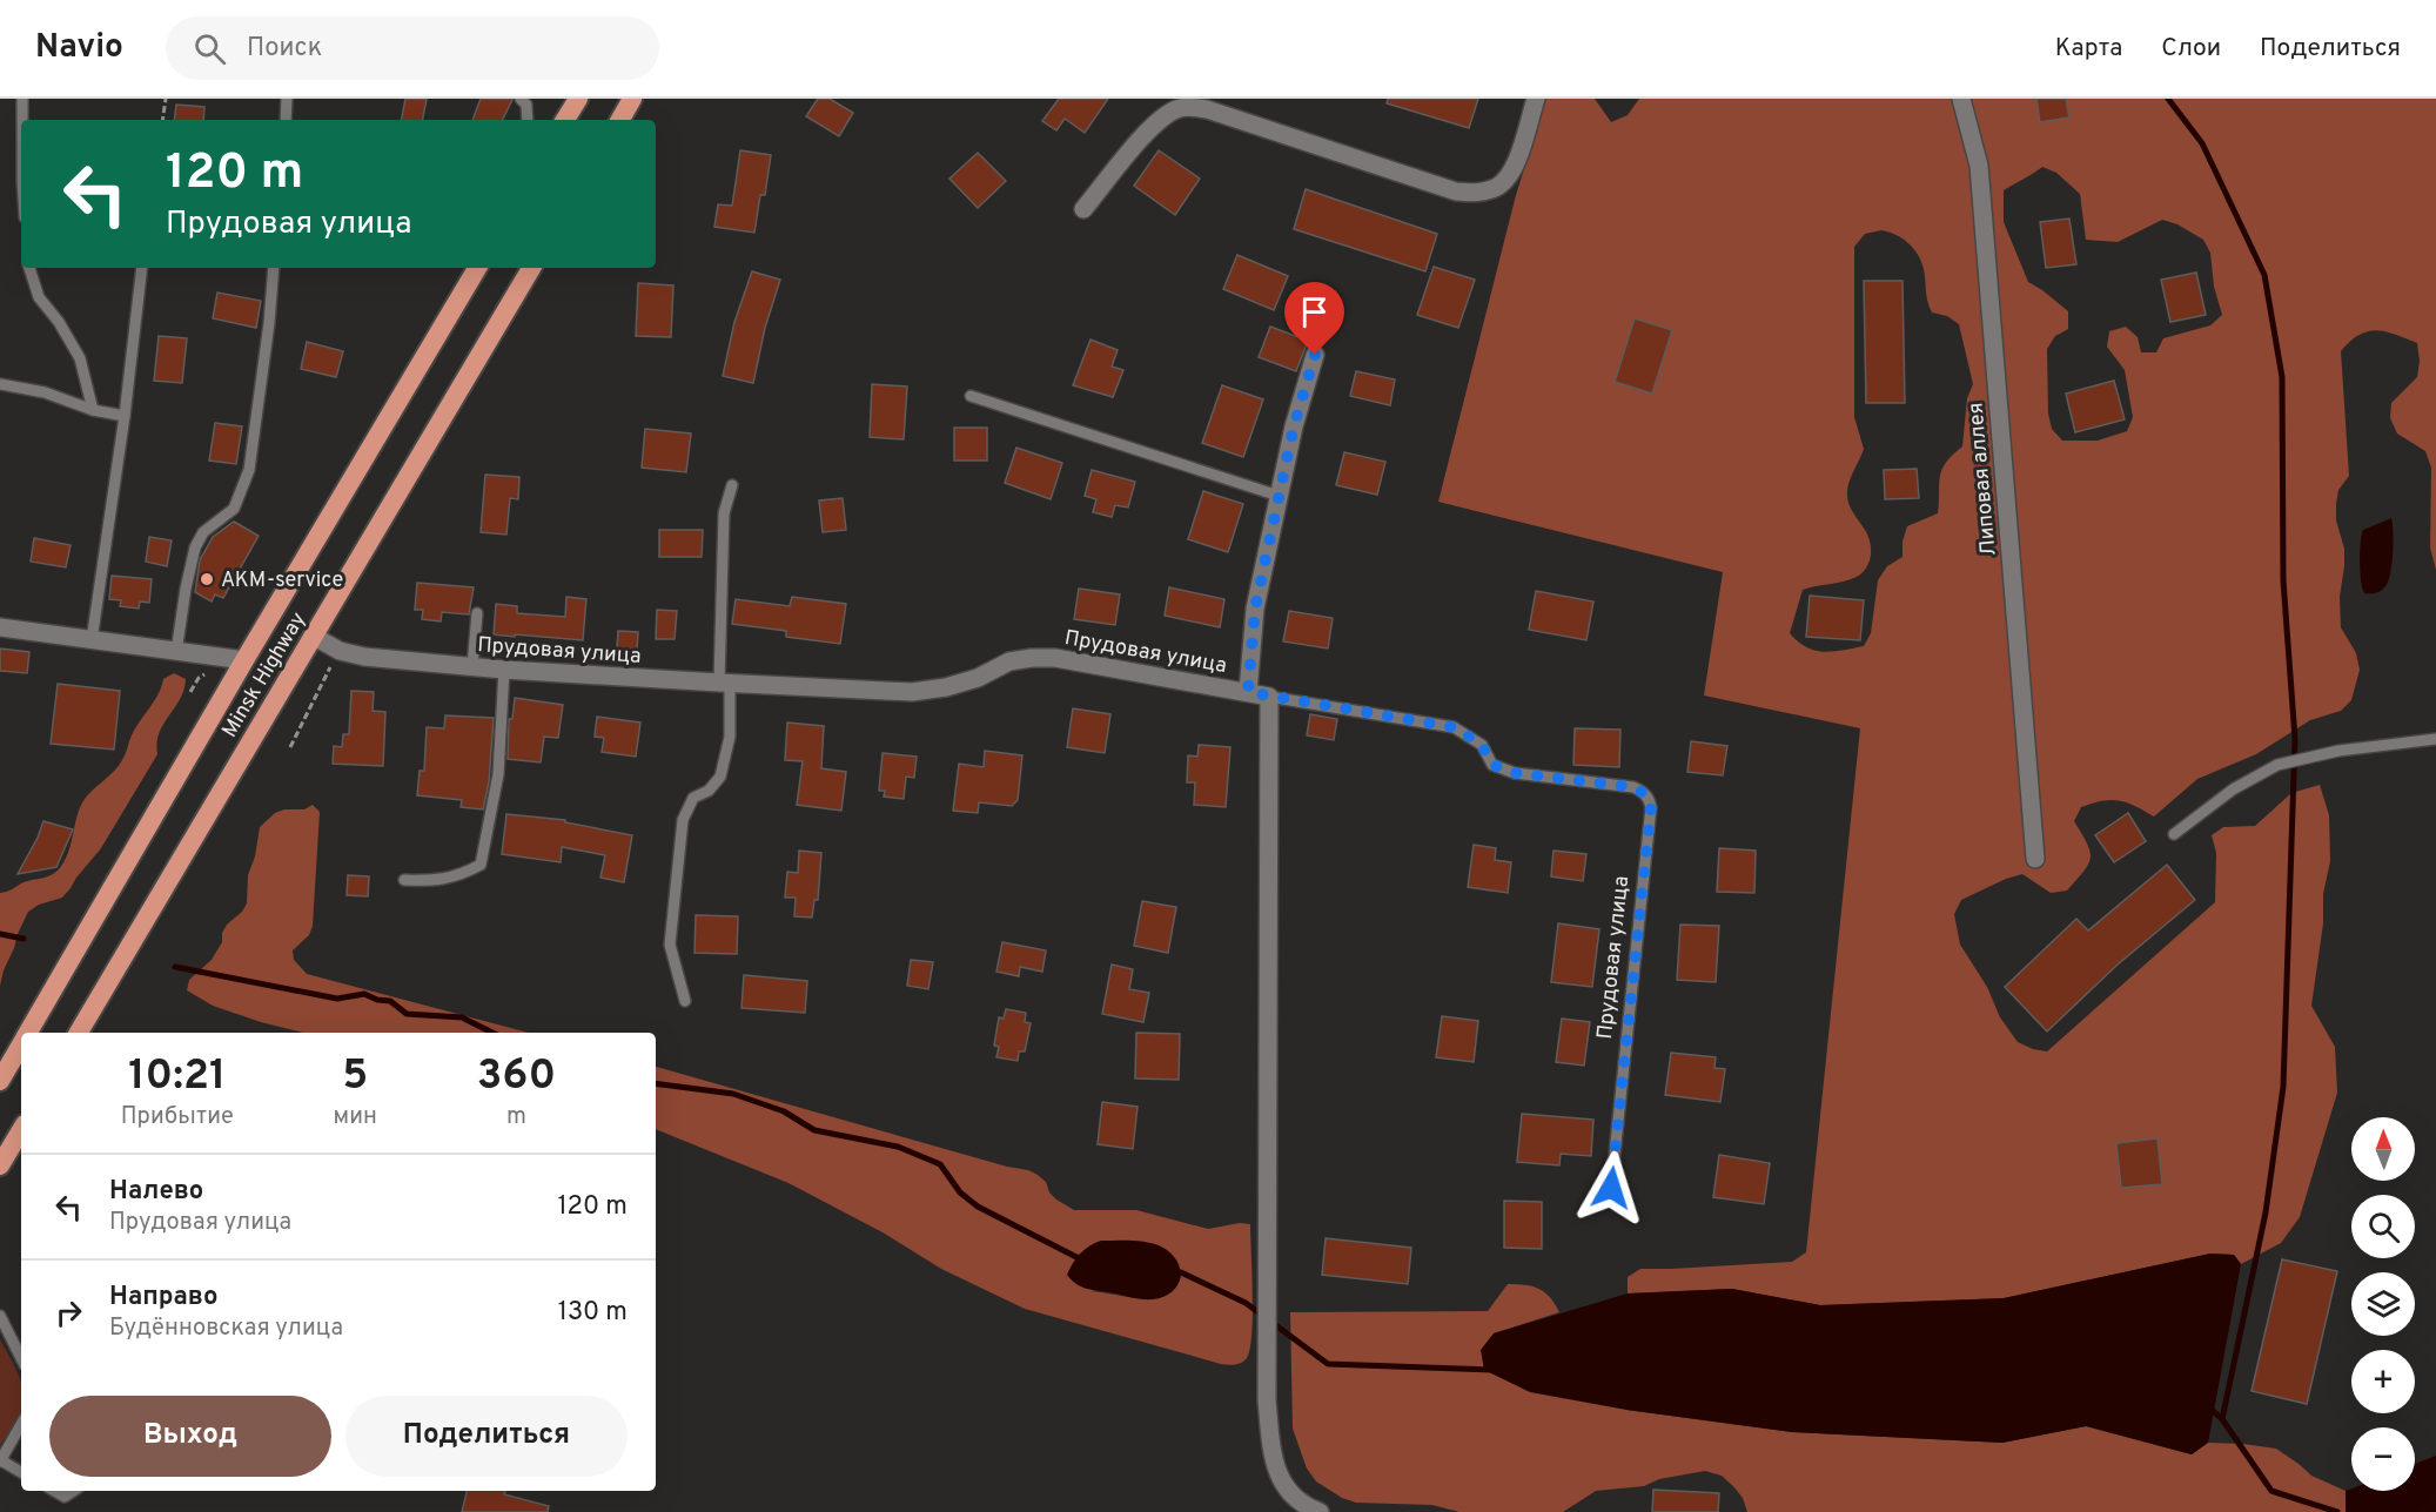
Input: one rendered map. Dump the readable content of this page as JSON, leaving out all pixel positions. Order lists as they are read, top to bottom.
{
  "streets": {
    "highway": ["Minsk Highway"],
    "street": ["Липовая аллея", "Прудовая улица"]
  },
  "crossings": [
    ["Прудовая улица", "Minsk Highway"]
  ],
  "places": ["AKM-service"],
  "north": "top",
  "page": {
    "header": "Navio",
    "search": "Поиск",
    "nav": ["Карта", "Слои", "Поделиться"],
    "turn": ["120 m", "Прудовая улица"],
    "eta": [
      "10:21",
      "Прибытие",
      "5",
      "мин",
      "360",
      "m"
    ],
    "map_buttons": ["+", "−"],
    "list": [
      {
        "name": "Налево",
        "note": "Прудовая улица",
        "value": "120 m"
      },
      {
        "name": "Направо",
        "note": "Будённовская улица",
        "value": "130 m"
      }
    ],
    "buttons": ["Выход", "Поделиться"]
  }
}
